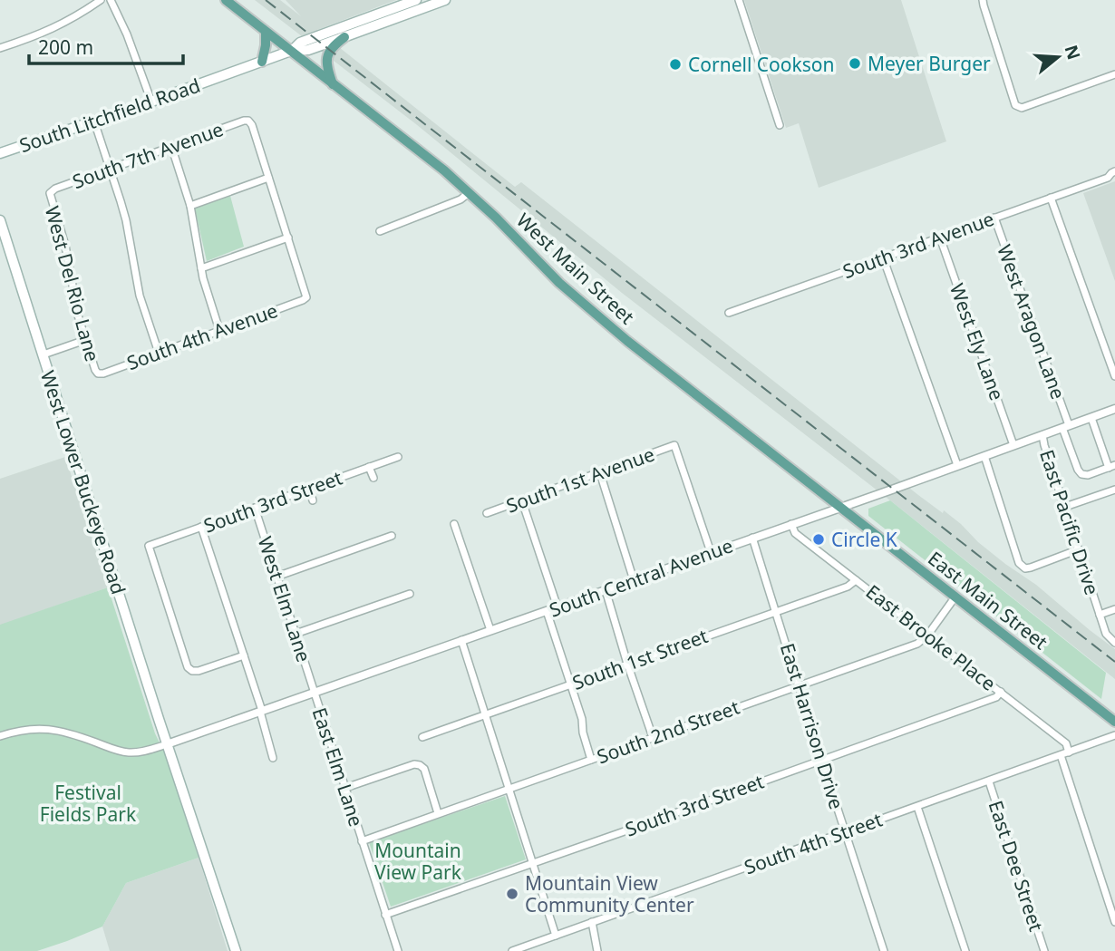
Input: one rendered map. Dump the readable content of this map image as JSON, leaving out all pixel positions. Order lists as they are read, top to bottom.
{
  "streets": {
    "main road": [
      "South Litchfield Road",
      "West Main Street",
      "West Lower Buckeye Road",
      "East Main Street"
    ],
    "street": [
      "South 7th Avenue",
      "South 3rd Avenue",
      "West Del Rio Lane",
      "West Aragon Lane",
      "South 4th Avenue",
      "West Ely Lane",
      "South 1st Avenue",
      "South 3rd Street",
      "East Pacific Drive",
      "South Central Avenue",
      "West Elm Lane",
      "East Brooke Place",
      "South 1st Street",
      "East Harrison Drive",
      "South 2nd Street",
      "East Elm Lane",
      "South 4th Street",
      "East Dee Street"
    ]
  },
  "crossings": [
    ["South Litchfield Road", "West Main Street"],
    ["South 7th Avenue", "West Del Rio Lane"],
    ["South 3rd Avenue", "West Aragon Lane"],
    ["South 3rd Avenue", "West Ely Lane"],
    ["West Main Street", "South Central Avenue"],
    ["West Main Street", "East Main Street"],
    ["West Del Rio Lane", "South 4th Avenue"],
    ["West Aragon Lane", "South Central Avenue"],
    ["West Ely Lane", "South Central Avenue"],
    ["South 1st Avenue", "South Central Avenue"],
    ["West Lower Buckeye Road", "South Central Avenue"],
    ["South 3rd Street", "West Elm Lane"],
    ["South 3rd Street", "East Brooke Place"],
    ["South 3rd Street", "East Harrison Drive"],
    ["South 3rd Street", "East Elm Lane"],
    ["East Pacific Drive", "South Central Avenue"],
    ["South Central Avenue", "West Elm Lane"],
    ["South Central Avenue", "East Main Street"],
    ["South Central Avenue", "East Brooke Place"],
    ["South Central Avenue", "East Harrison Drive"],
    ["South Central Avenue", "East Elm Lane"],
    ["West Elm Lane", "East Elm Lane"],
    ["East Main Street", "South 2nd Street"],
    ["East Brooke Place", "South 1st Street"],
    ["East Brooke Place", "South 2nd Street"],
    ["East Brooke Place", "South 4th Street"],
    ["South 1st Street", "East Harrison Drive"],
    ["East Harrison Drive", "South 2nd Street"],
    ["East Harrison Drive", "South 4th Street"],
    ["South 2nd Street", "East Elm Lane"],
    ["South 4th Street", "East Dee Street"]
  ],
  "parks": ["Festival Fields Park", "Mountain View Park"],
  "places": [
    "Meyer Burger",
    "Cornell Cookson",
    "Circle K",
    "Mountain View Community Center"
  ],
  "scale_bar": "200 m",
  "north": "right"
}
